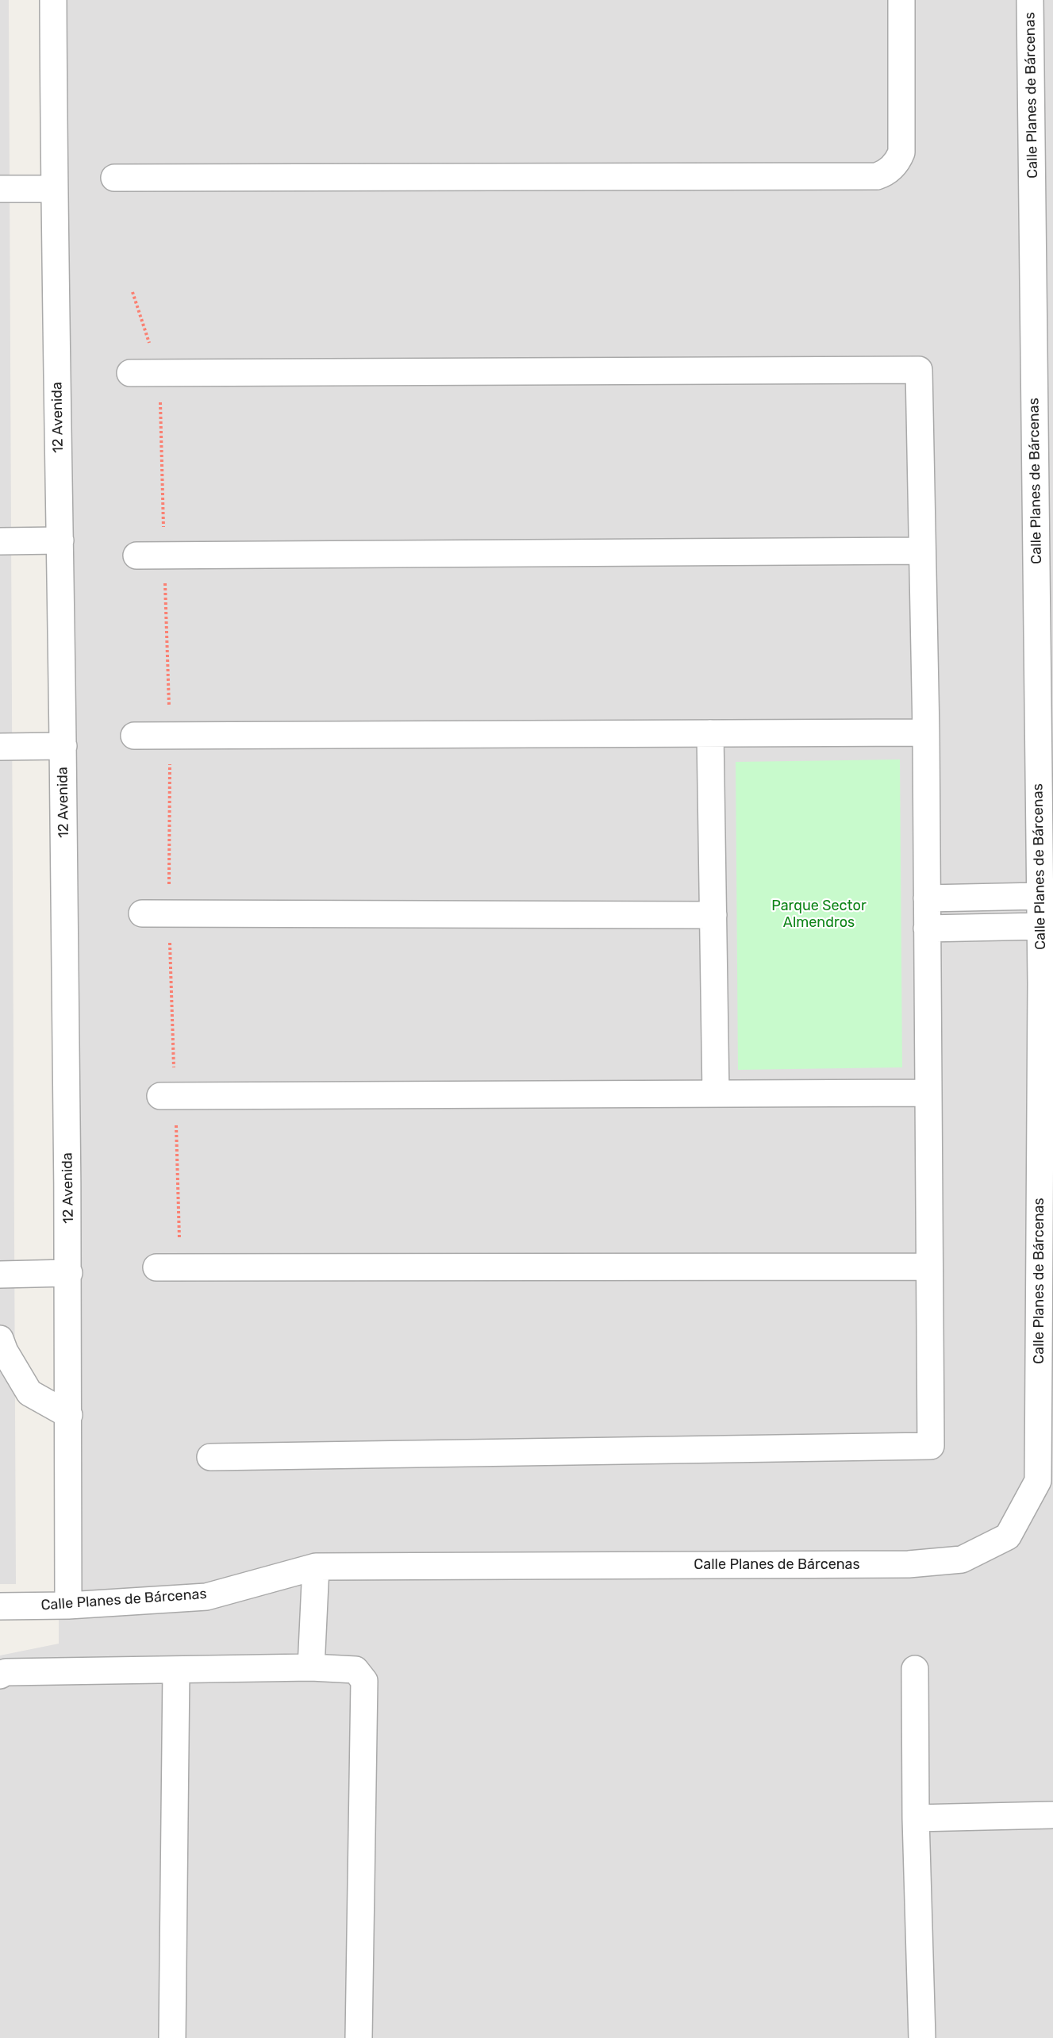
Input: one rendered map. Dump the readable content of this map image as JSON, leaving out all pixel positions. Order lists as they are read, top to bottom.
{
  "streets": {
    "street": ["Calle Planes de Bárcenas", "12 Avenida"]
  },
  "crossings": [
    ["Calle Planes de Bárcenas", "12 Avenida"]
  ],
  "parks": ["Parque Sector Almendros"]
}
